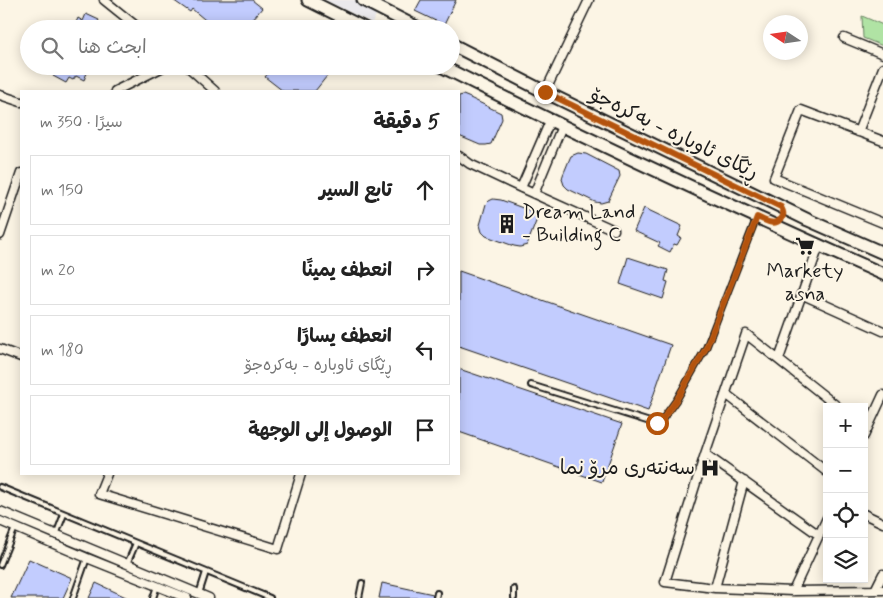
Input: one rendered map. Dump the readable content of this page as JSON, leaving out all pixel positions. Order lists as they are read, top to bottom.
{
  "streets": {
    "main road": ["ڕێگای ئاوبارە - بەکرەجۆ"]
  },
  "places": {
    "building": ["Dream Land - Building C"],
    "supermarket": ["Markety asna"],
    "hospital": ["سەنتەرى مرۆ نما"]
  },
  "north": "left",
  "page": {
    "search": "ابحث هنا",
    "heading": ["5 دقيقة", "سيرًا · 350 m"],
    "list": [
      ["تابع السير", "150 m"],
      ["انعطف يمينًا", "20 m"],
      ["انعطف يسارًا", "ڕێگای ئاوبارە - بەکرەجۆ", "180 m"],
      "الوصول إلى الوجهة"
    ],
    "map_buttons": ["+", "−"]
  }
}
